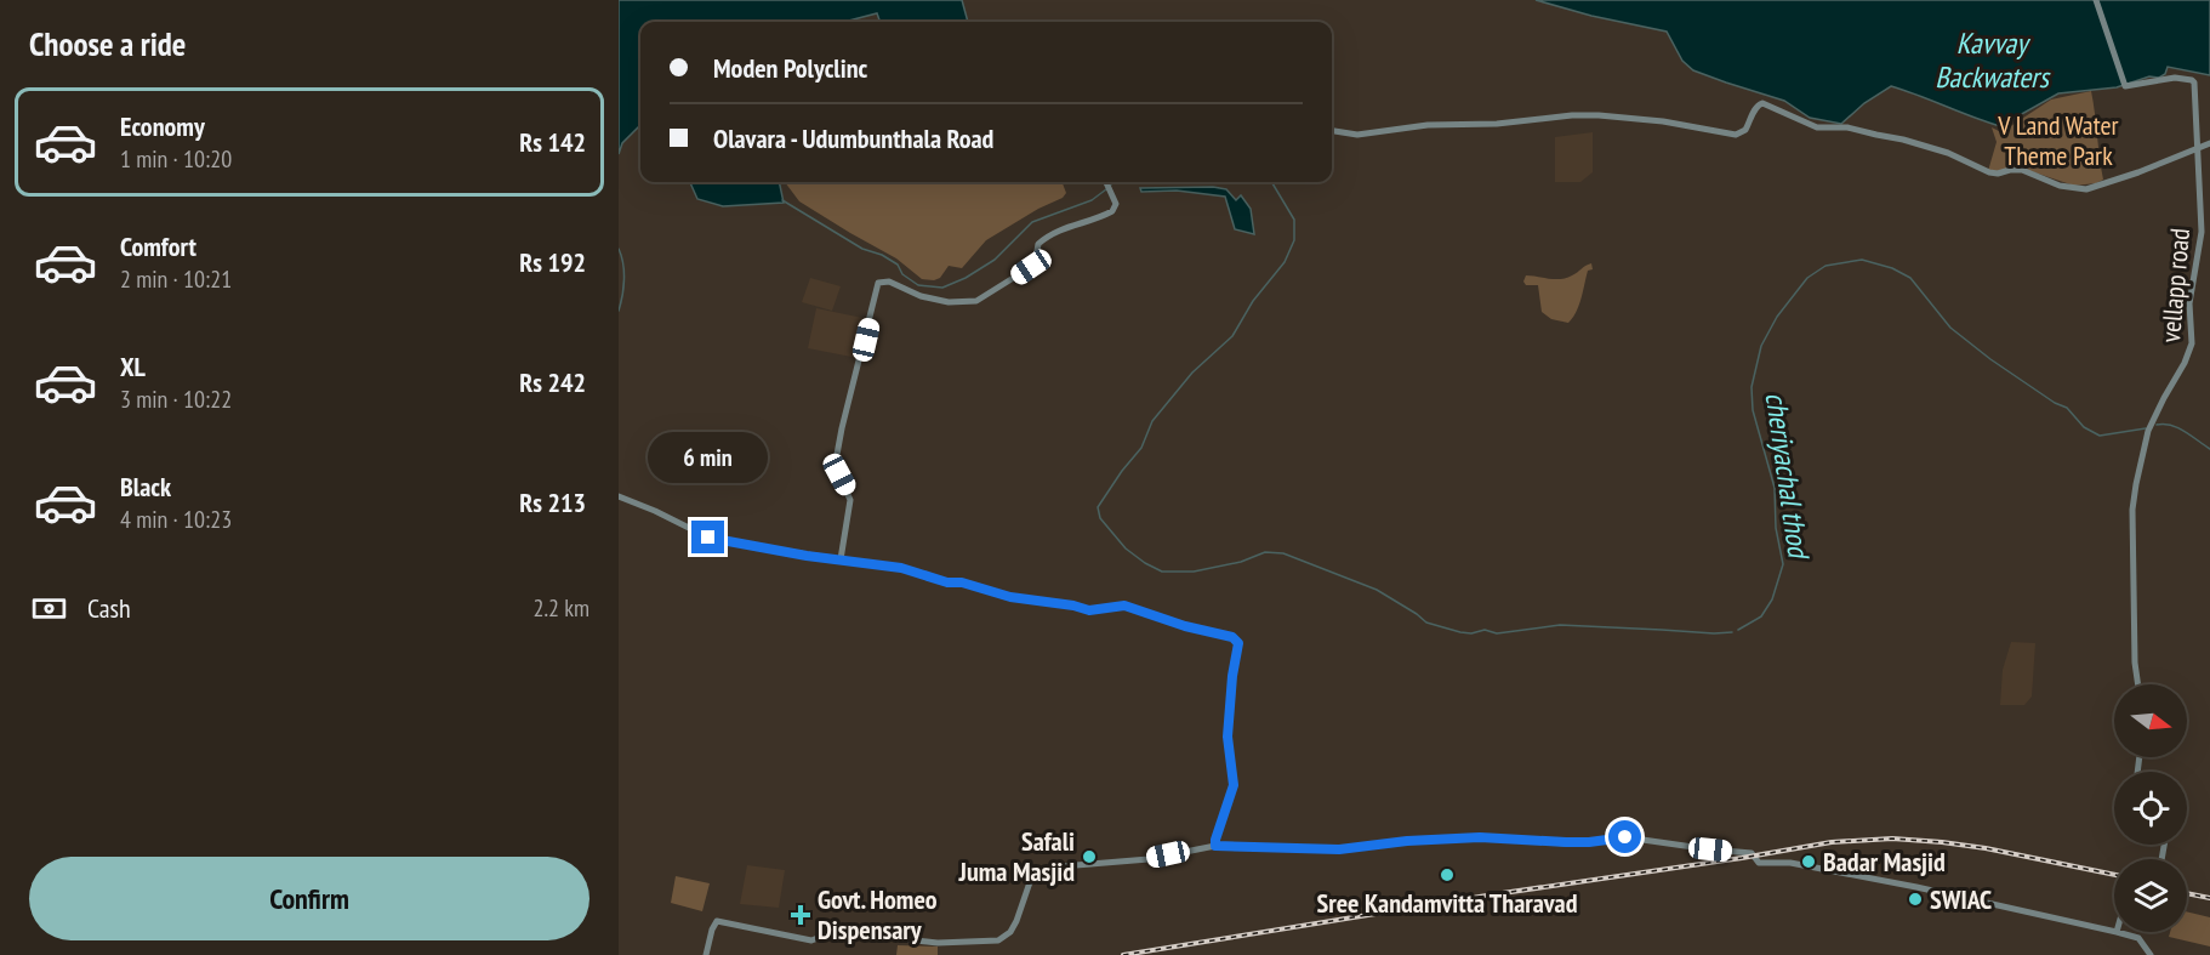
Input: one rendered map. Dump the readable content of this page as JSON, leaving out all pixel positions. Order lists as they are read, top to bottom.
{
  "streets": {
    "main road": ["vellapp road"]
  },
  "water": ["Kavvay Backwaters", "cheriyachal thod"],
  "parks": ["V Land Water Theme Park"],
  "places": {
    "other": [
      "Safali Juma Masjid",
      "Badar Masjid",
      "Sree Kandamvitta Tharavad",
      "SWIAC"
    ],
    "health": ["Govt. Homeo Dispensary"]
  },
  "north": "right",
  "page": {
    "heading": "Choose a ride",
    "banner": ["Moden Polyclinc", "Olavara - Udumbunthala Road"],
    "list": [
      {
        "name": "Economy",
        "note": "1 min · 10:20",
        "value": "Rs 142"
      },
      {
        "name": "Comfort",
        "note": "2 min · 10:21",
        "value": "Rs 192"
      },
      {
        "name": "XL",
        "note": "3 min · 10:22",
        "value": "Rs 242"
      },
      {
        "name": "Black",
        "note": "4 min · 10:23",
        "value": "Rs 213"
      }
    ],
    "bubble": "6 min",
    "pay": ["Cash", "2.2 km"],
    "buttons": "Confirm"
  }
}
